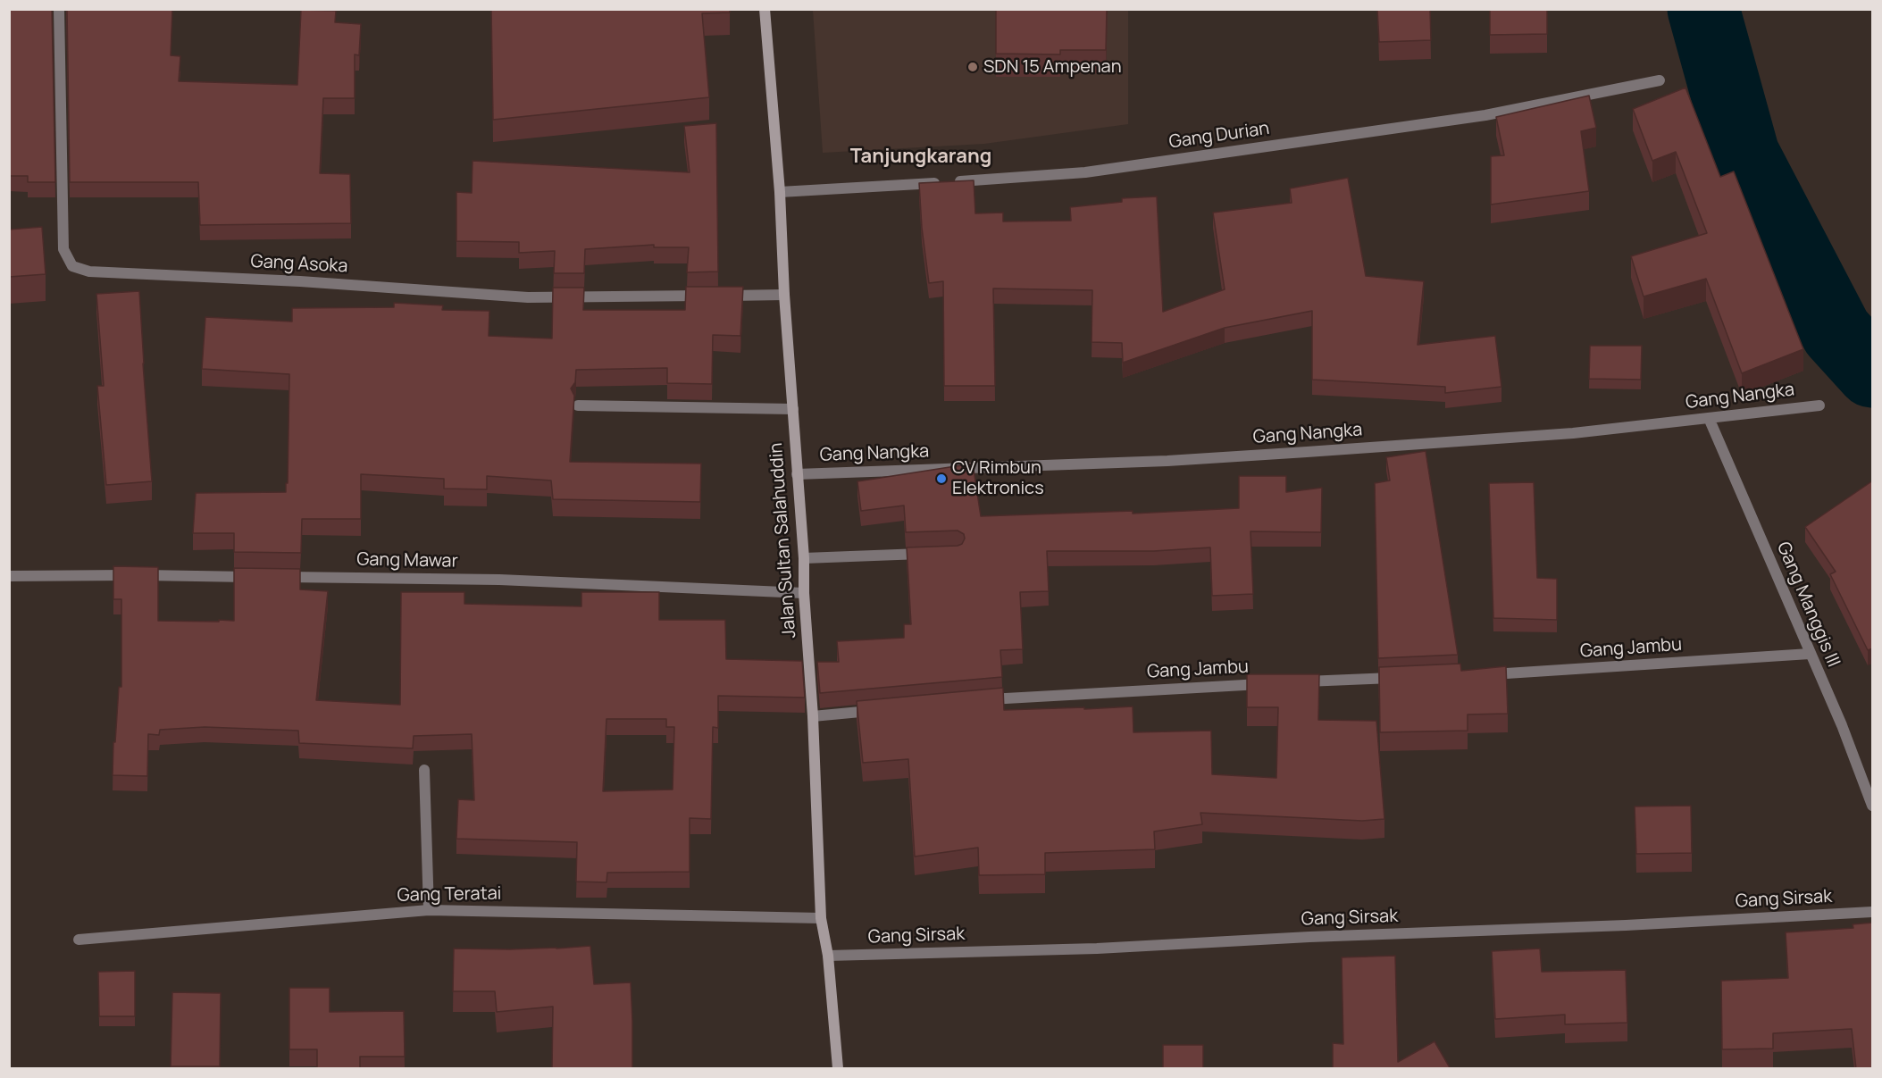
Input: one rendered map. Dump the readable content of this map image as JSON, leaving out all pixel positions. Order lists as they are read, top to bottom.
{
  "streets": {
    "main road": ["Jalan Sultan Salahuddin"],
    "street": [
      "Gang Durian",
      "Gang Asoka",
      "Gang Nangka",
      "Gang Mawar",
      "Gang Manggis III",
      "Gang Jambu",
      "Gang Teratai",
      "Gang Sirsak"
    ]
  },
  "crossings": [
    ["Gang Durian", "Jalan Sultan Salahuddin"],
    ["Gang Asoka", "Jalan Sultan Salahuddin"],
    ["Gang Nangka", "Jalan Sultan Salahuddin"],
    ["Gang Nangka", "Gang Manggis III"],
    ["Jalan Sultan Salahuddin", "Gang Mawar"],
    ["Jalan Sultan Salahuddin", "Gang Teratai"],
    ["Jalan Sultan Salahuddin", "Gang Sirsak"],
    ["Gang Manggis III", "Gang Jambu"]
  ],
  "districts": ["Tanjungkarang"],
  "places": ["SDN 15 Ampenan", "CV Rimbun Elektronics"]
}
